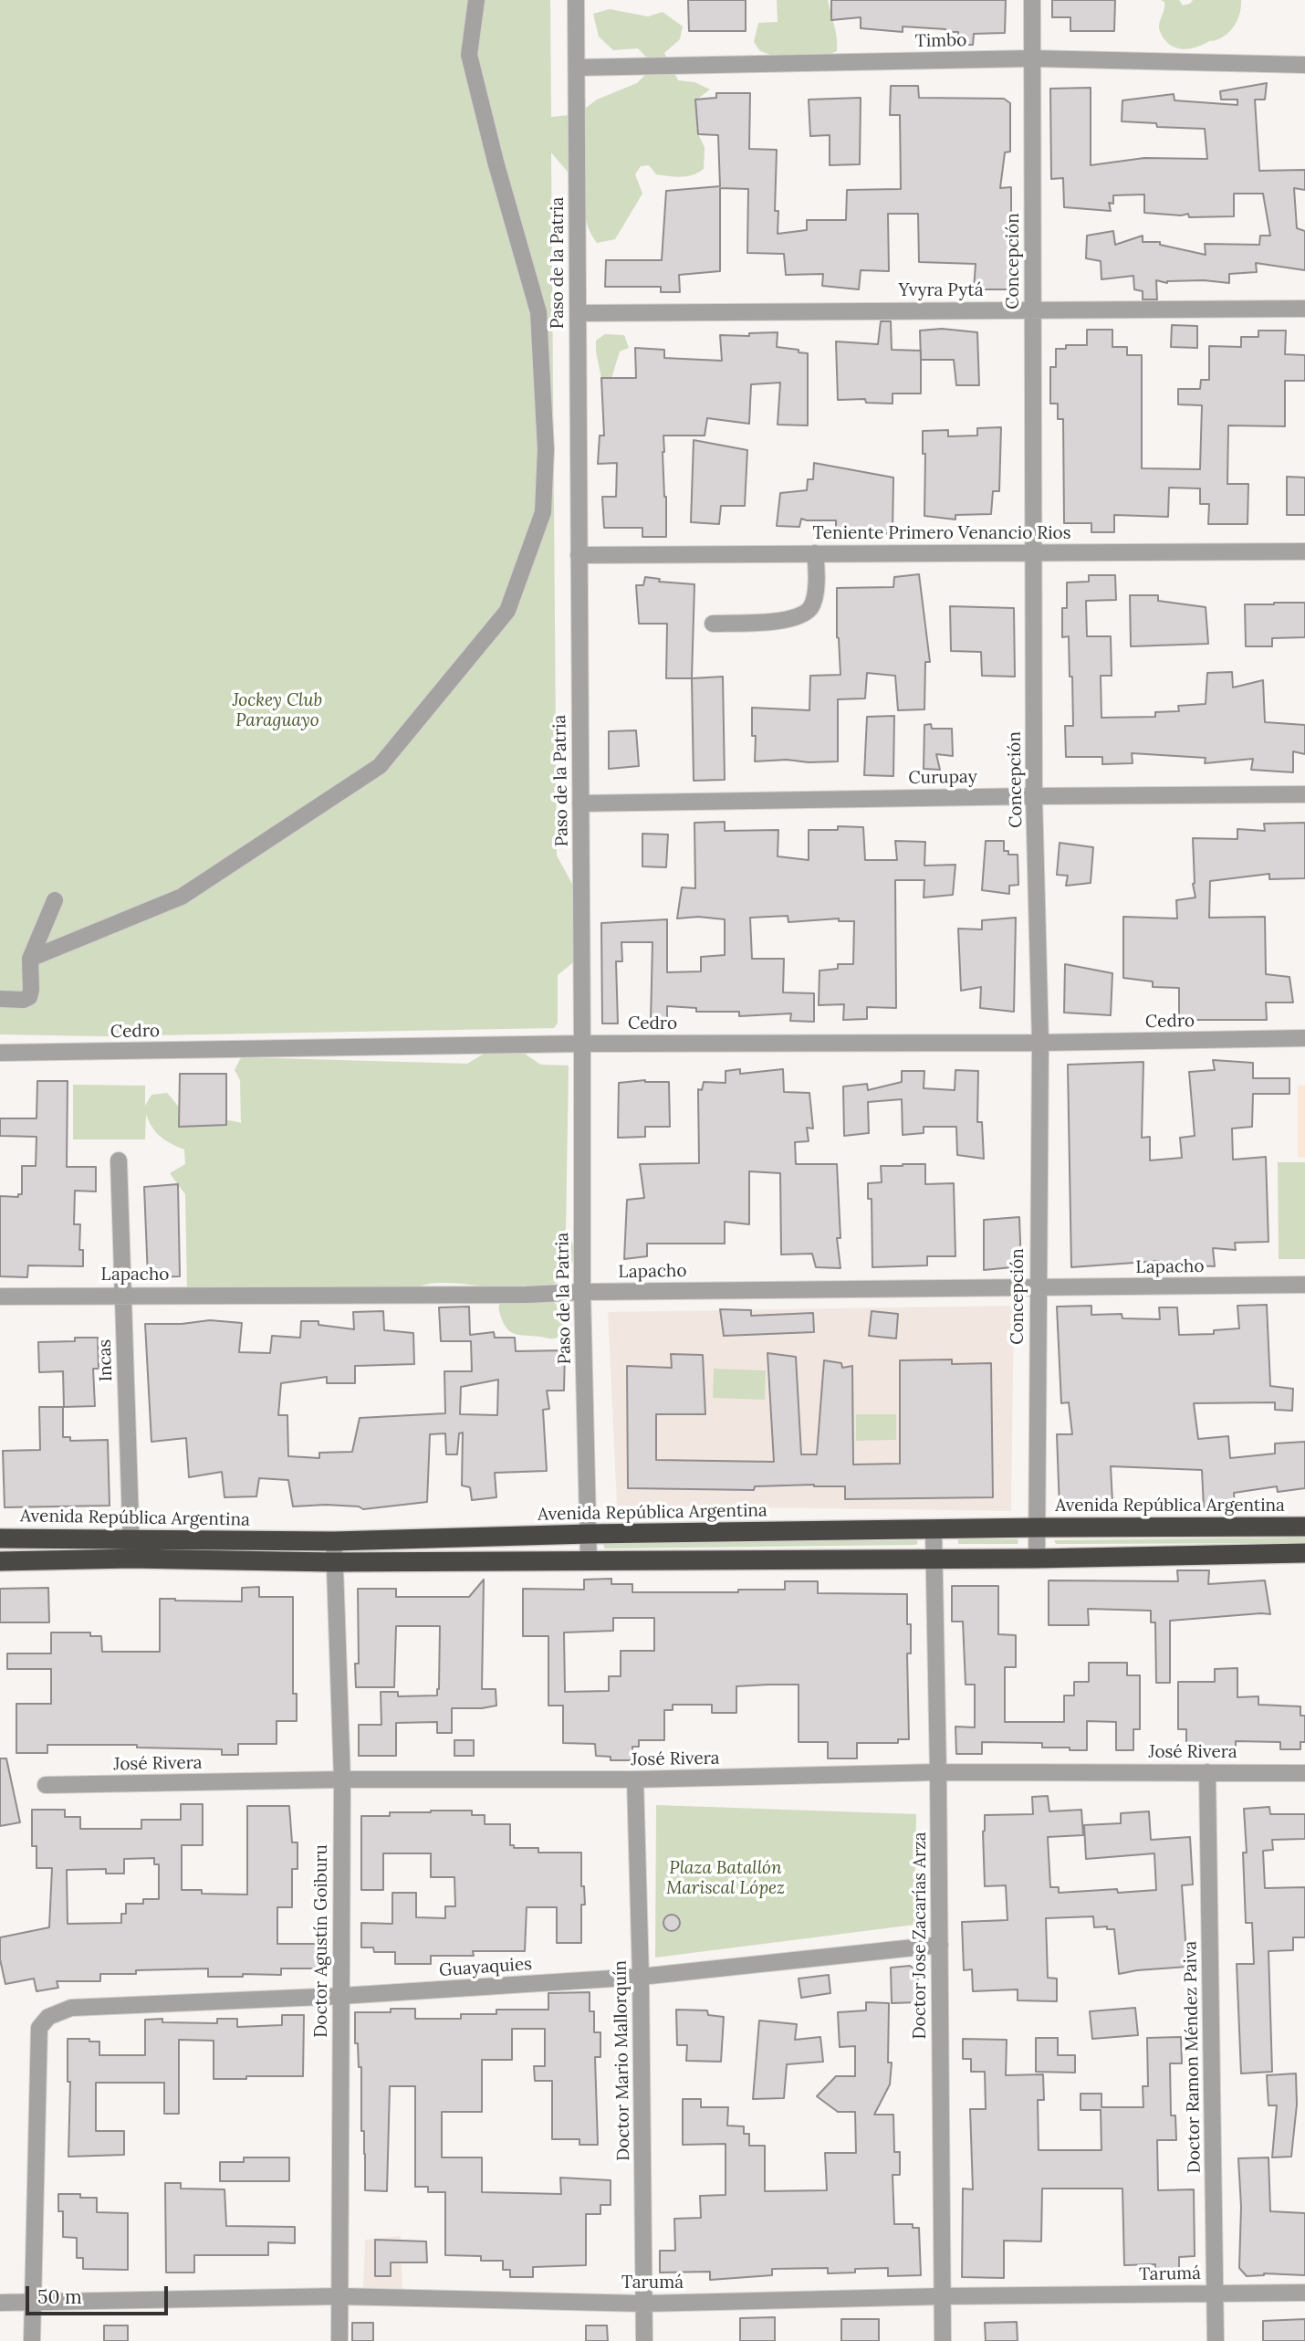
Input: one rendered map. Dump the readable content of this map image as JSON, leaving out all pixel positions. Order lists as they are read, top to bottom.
{
  "streets": {
    "highway": ["Avenida República Argentina"],
    "street": [
      "Timbo",
      "Concepción",
      "Paso de la Patria",
      "Yvyra Pytá",
      "Teniente Primero Venancio Rios",
      "Curupay",
      "Cedro",
      "Lapacho",
      "Incas",
      "José Rivera",
      "Doctor Jose Zacarías Arza",
      "Doctor Agustín Goiburu",
      "Guayaquies",
      "Doctor Ramon Méndez Paiva",
      "Doctor Mario Mallorquín",
      "Tarumá"
    ]
  },
  "crossings": [
    ["Timbo", "Concepción"],
    ["Timbo", "Paso de la Patria"],
    ["Concepción", "Yvyra Pytá"],
    ["Concepción", "Teniente Primero Venancio Rios"],
    ["Concepción", "Curupay"],
    ["Concepción", "Cedro"],
    ["Concepción", "Lapacho"],
    ["Concepción", "Avenida República Argentina"],
    ["Paso de la Patria", "Yvyra Pytá"],
    ["Paso de la Patria", "Teniente Primero Venancio Rios"],
    ["Paso de la Patria", "Curupay"],
    ["Paso de la Patria", "Cedro"],
    ["Paso de la Patria", "Lapacho"],
    ["Paso de la Patria", "Avenida República Argentina"],
    ["Lapacho", "Incas"],
    ["Incas", "Avenida República Argentina"],
    ["Avenida República Argentina", "Doctor Jose Zacarías Arza"],
    ["Avenida República Argentina", "Doctor Agustín Goiburu"],
    ["José Rivera", "Doctor Jose Zacarías Arza"],
    ["José Rivera", "Doctor Agustín Goiburu"],
    ["José Rivera", "Doctor Ramon Méndez Paiva"],
    ["José Rivera", "Doctor Mario Mallorquín"],
    ["Doctor Jose Zacarías Arza", "Guayaquies"],
    ["Doctor Jose Zacarías Arza", "Tarumá"],
    ["Doctor Agustín Goiburu", "Guayaquies"],
    ["Doctor Agustín Goiburu", "Tarumá"],
    ["Guayaquies", "Doctor Mario Mallorquín"],
    ["Guayaquies", "Tarumá"],
    ["Doctor Ramon Méndez Paiva", "Tarumá"],
    ["Doctor Mario Mallorquín", "Tarumá"]
  ],
  "parks": ["Jockey Club Paraguayo", "Plaza Batallón Mariscal López"],
  "scale_bar": "50 m"
}
